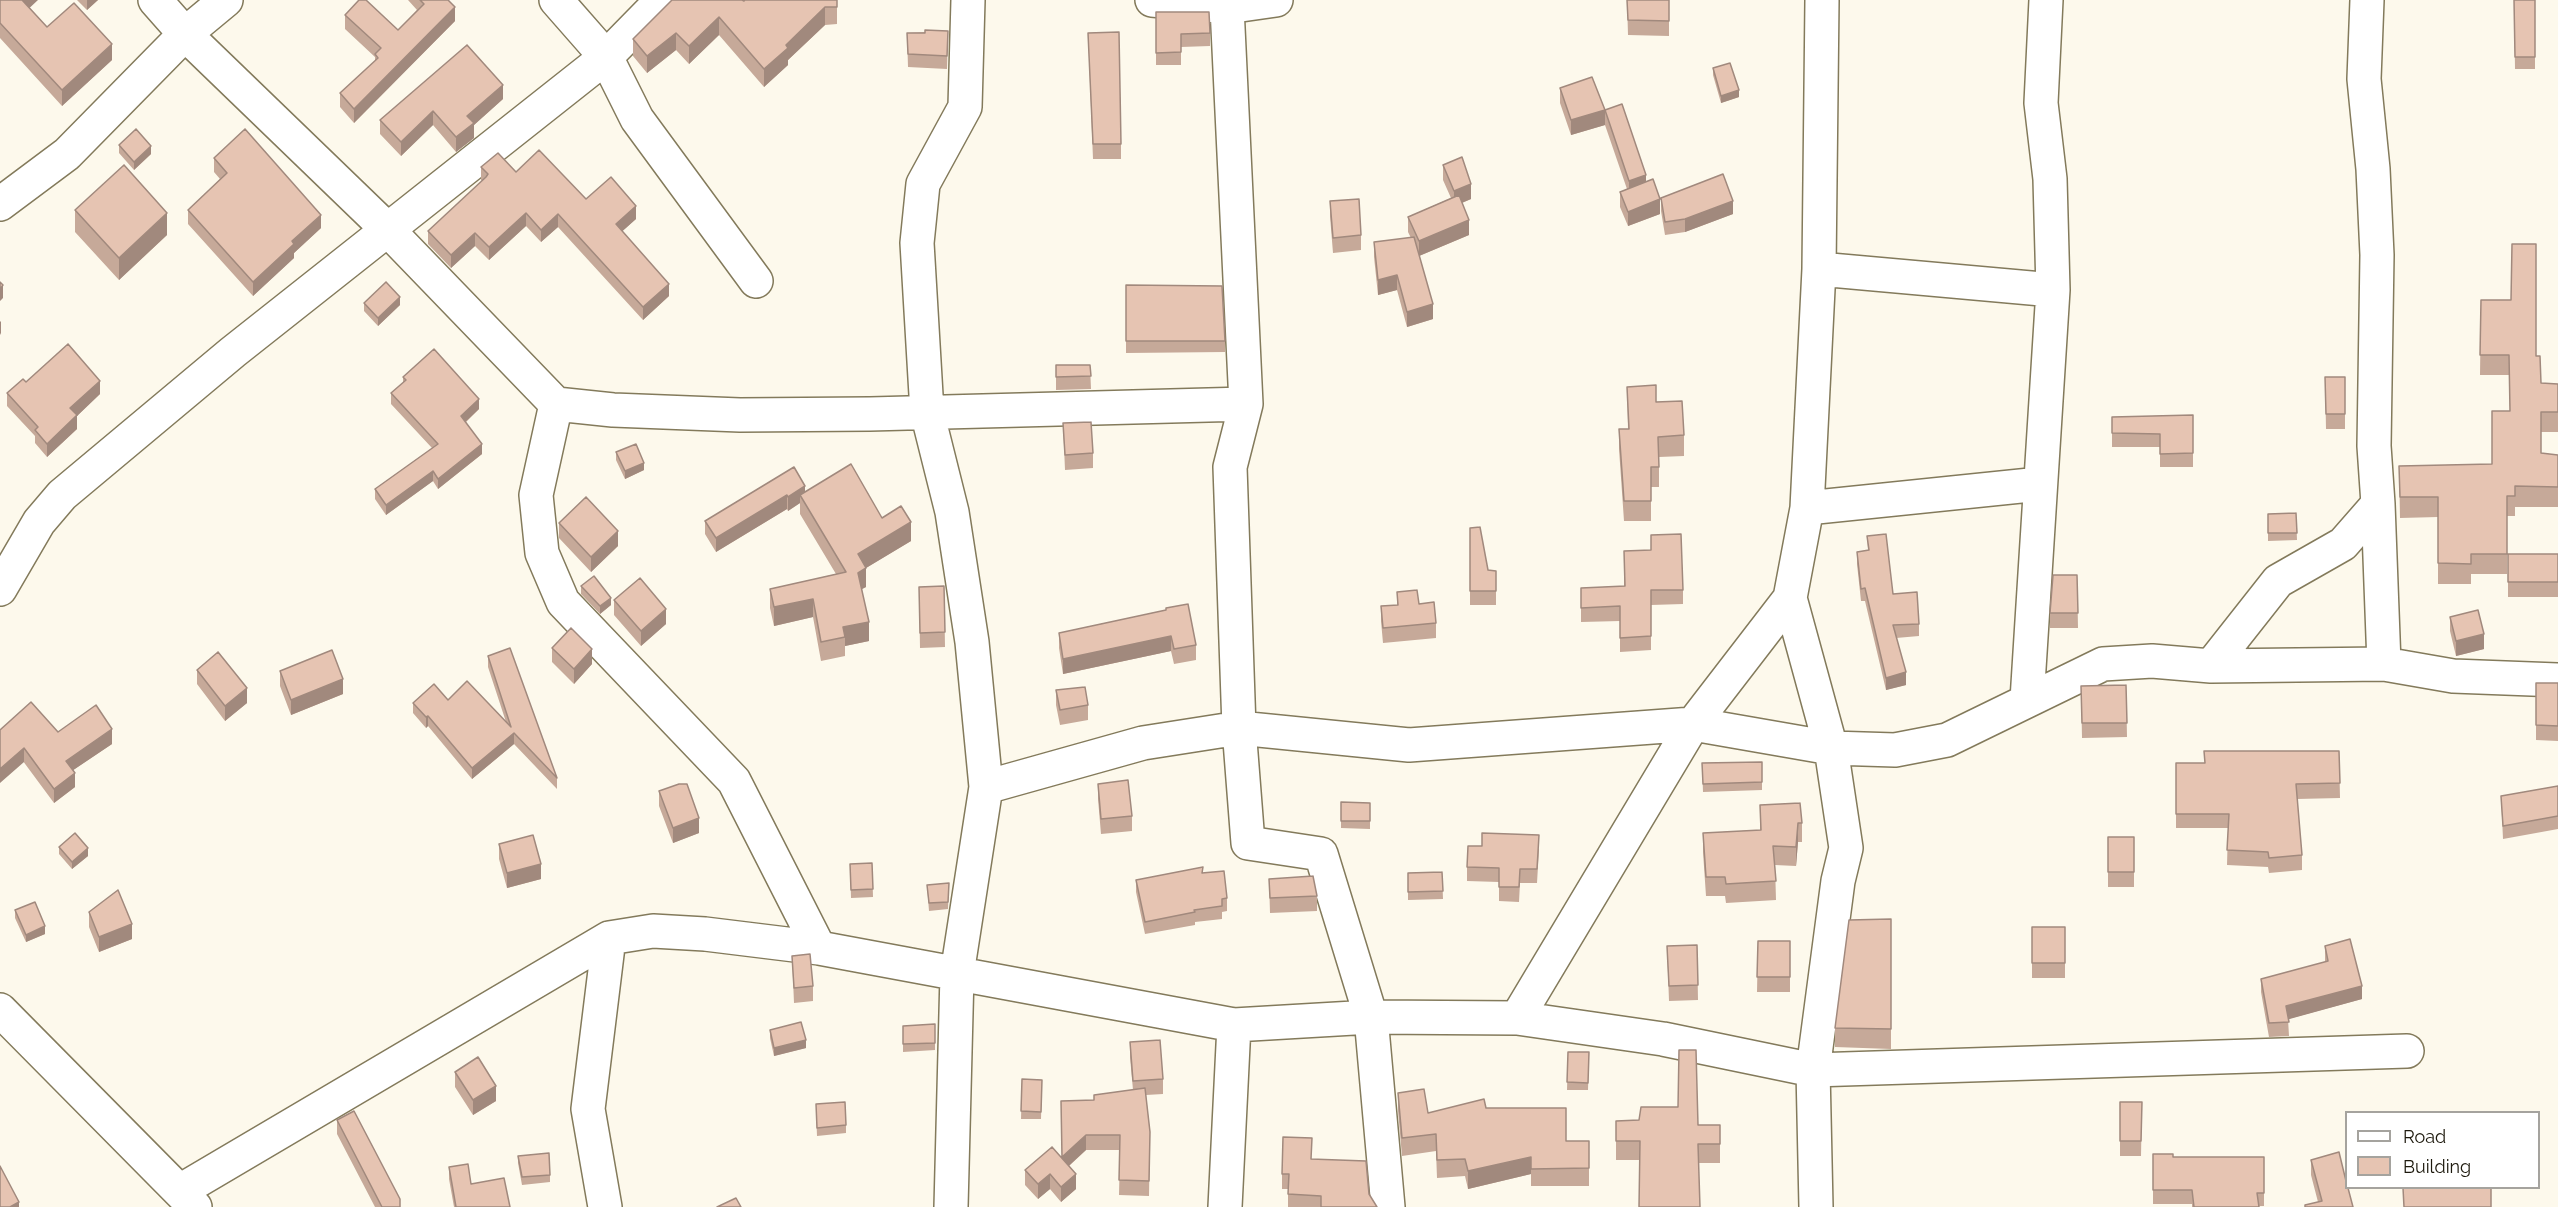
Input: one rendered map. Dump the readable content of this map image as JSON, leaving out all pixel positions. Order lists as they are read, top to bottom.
{
  "legend": ["Road", "Building"]
}
